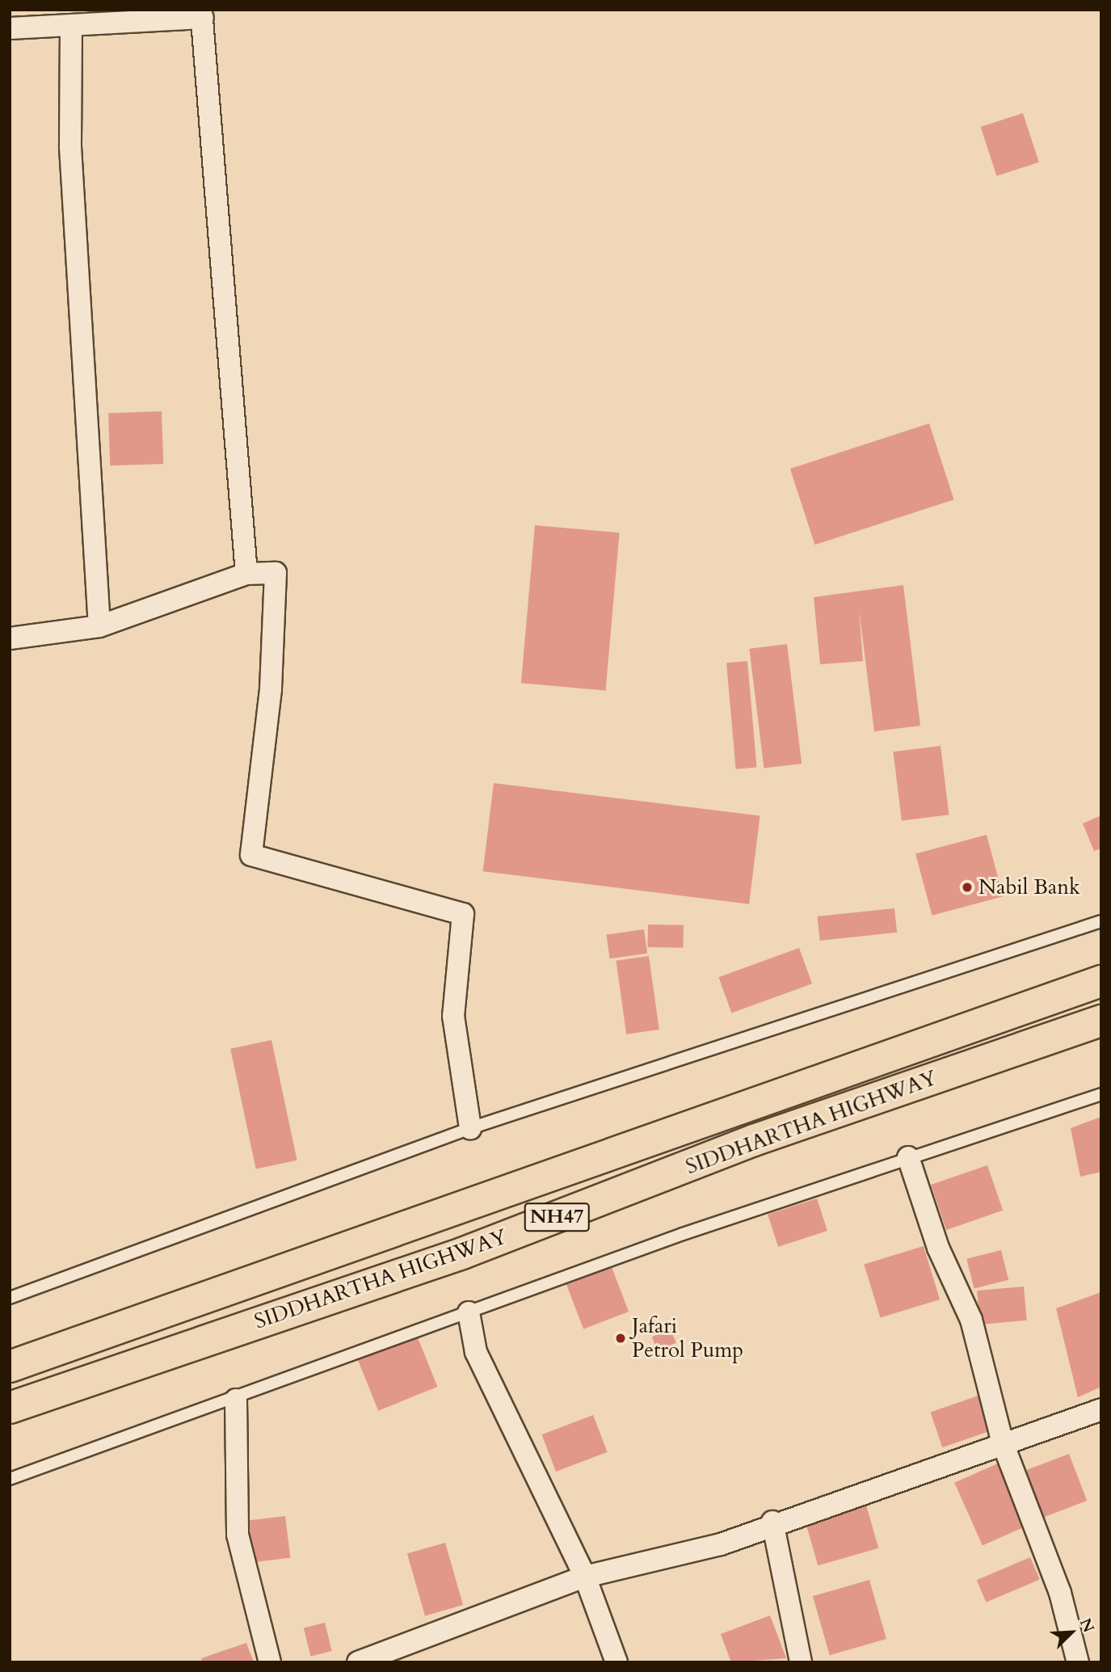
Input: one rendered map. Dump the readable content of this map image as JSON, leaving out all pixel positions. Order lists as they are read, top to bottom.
{
  "streets": {
    "highway": ["SIDDHARTHA HIGHWAY", "NH47"]
  },
  "places": ["Nabil Bank", "Jafari Petrol Pump"],
  "north": "top right"
}
